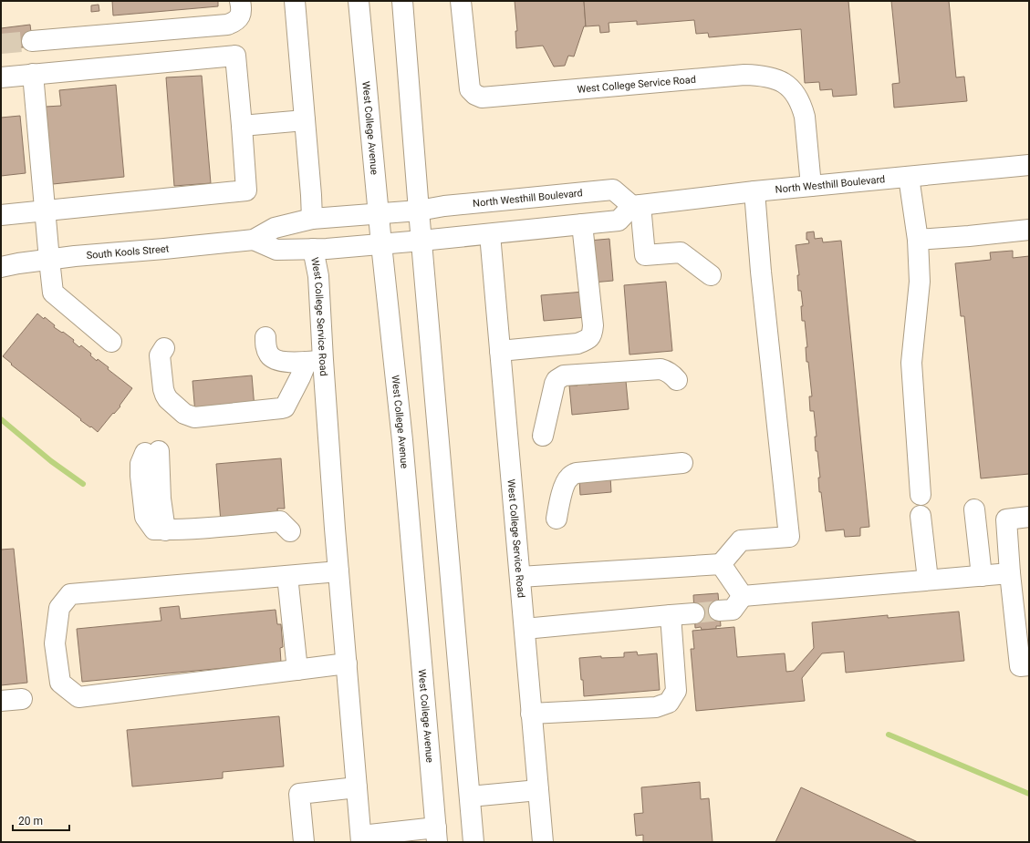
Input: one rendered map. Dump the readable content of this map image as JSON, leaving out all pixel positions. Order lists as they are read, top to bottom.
{
  "streets": {
    "street": [
      "West College Service Road",
      "West College Avenue",
      "North Westhill Boulevard",
      "South Kools Street"
    ]
  },
  "crossings": [
    ["West College Service Road", "North Westhill Boulevard"],
    ["West College Service Road", "South Kools Street"],
    ["West College Avenue", "North Westhill Boulevard"],
    ["West College Avenue", "South Kools Street"],
    ["North Westhill Boulevard", "South Kools Street"]
  ],
  "scale_bar": "20 m"
}
